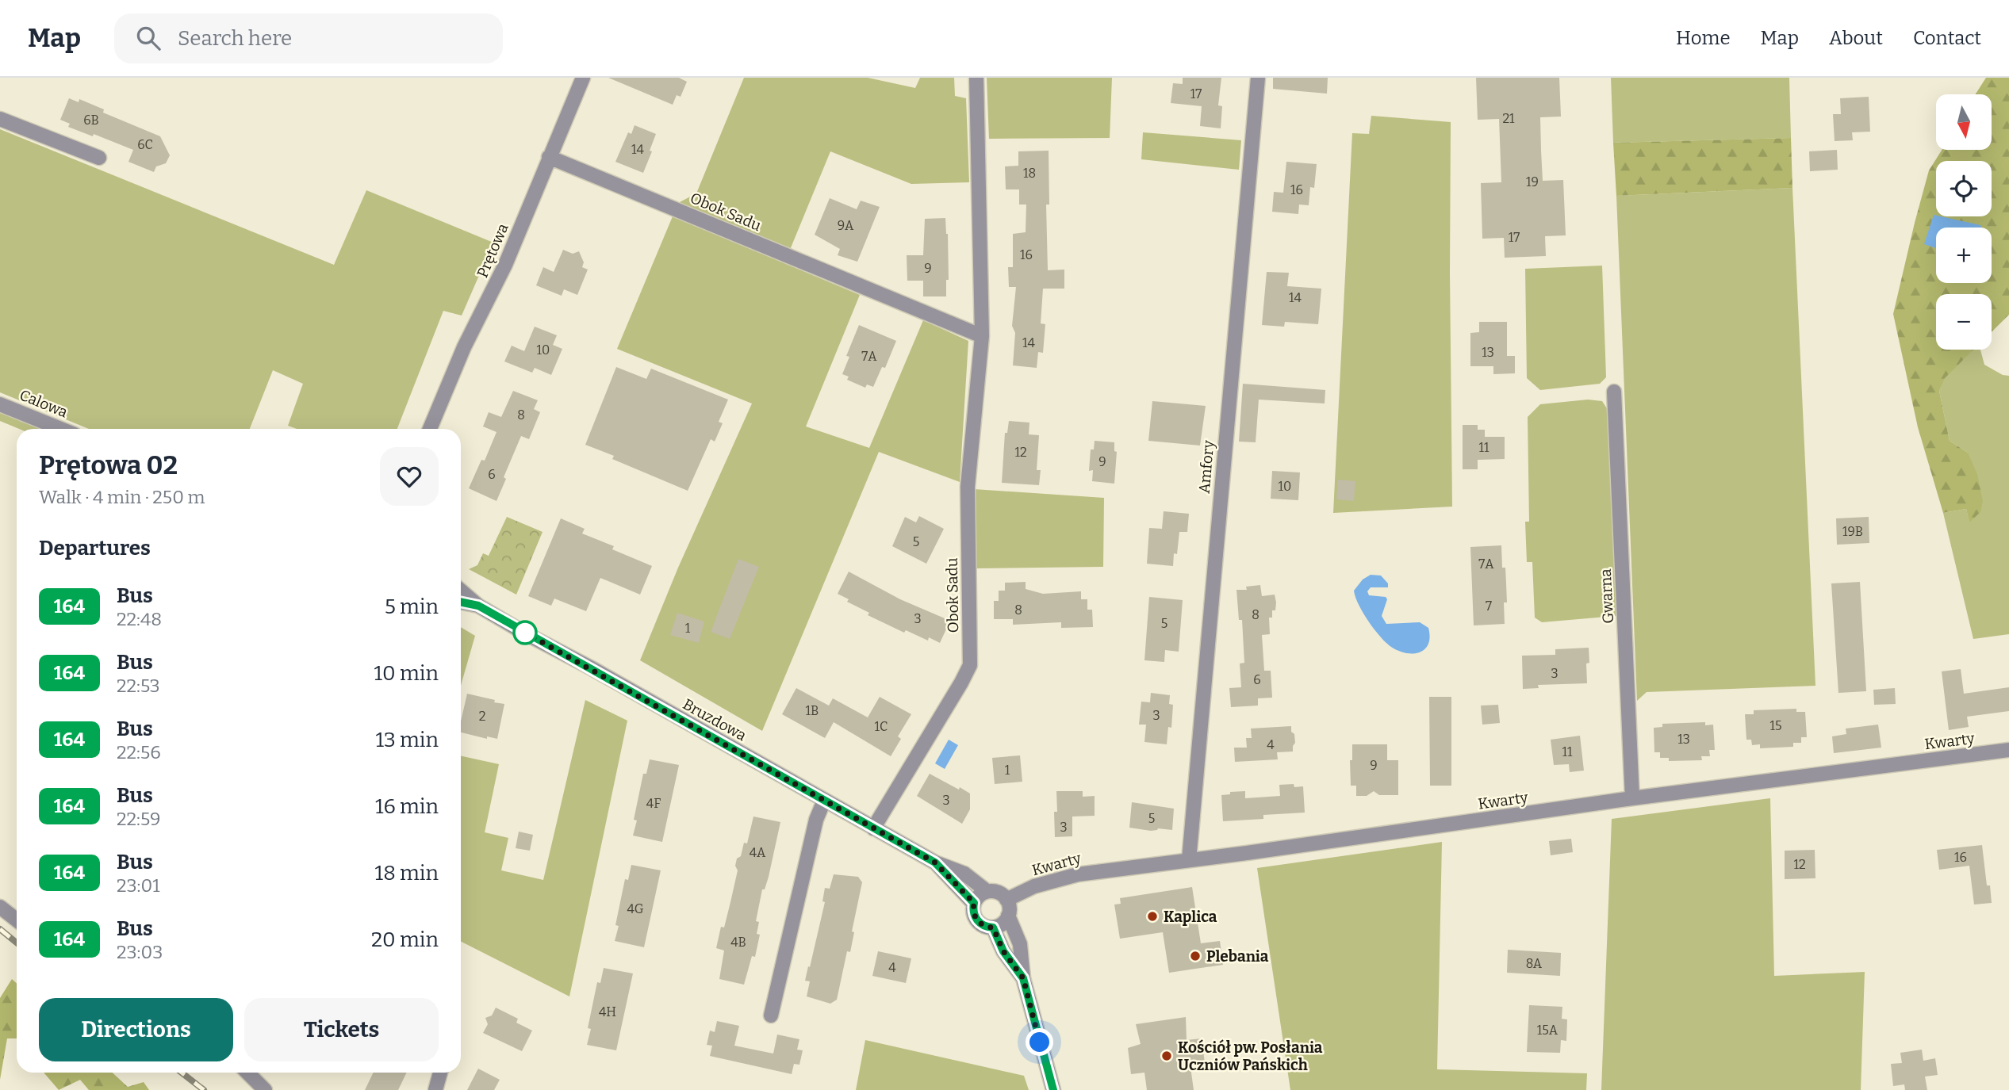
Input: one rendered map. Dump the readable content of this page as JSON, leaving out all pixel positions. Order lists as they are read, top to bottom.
{
  "streets": {
    "street": [
      "Obok Sadu",
      "Prętowa",
      "Calowa",
      "Amfory",
      "Gwarna",
      "Bruzdowa",
      "Kwarty"
    ]
  },
  "crossings": [
    ["Obok Sadu", "Prętowa"],
    ["Obok Sadu", "Bruzdowa"],
    ["Amfory", "Kwarty"],
    ["Gwarna", "Kwarty"],
    ["Bruzdowa", "Kwarty"]
  ],
  "places": ["Kaplica", "Plebania", "Kościół pw. Posłania Uczniów Pańskich"],
  "lines": ["bus line 164"],
  "house_numbers": [
    "17",
    "21",
    "6B",
    "6C",
    "14",
    "18",
    "19",
    "16",
    "9A",
    "17",
    "16",
    "9",
    "14",
    "14",
    "10",
    "13",
    "7A",
    "8",
    "11",
    "12",
    "9",
    "6",
    "10",
    "19B",
    "5",
    "7A",
    "7",
    "8",
    "8",
    "3",
    "5",
    "1",
    "3",
    "6",
    "1B",
    "3",
    "2",
    "15",
    "1C",
    "13",
    "4",
    "11",
    "9",
    "1",
    "3",
    "4F",
    "5",
    "3",
    "4A",
    "16",
    "12",
    "4G",
    "4B",
    "8A",
    "4",
    "4H",
    "15A"
  ],
  "north": "bottom",
  "page": {
    "header": "Map",
    "search": "Search here",
    "nav": [
      "Home",
      "Map",
      "About",
      "Contact"
    ],
    "map_buttons": ["+", "−"],
    "heading": [
      ["Prętowa 02", "Walk · 4 min · 250 m"],
      "Departures"
    ],
    "list": [
      {
        "mark": "164",
        "name": "Bus",
        "note": "22:48",
        "value": "5 min"
      },
      {
        "mark": "164",
        "name": "Bus",
        "note": "22:53",
        "value": "10 min"
      },
      {
        "mark": "164",
        "name": "Bus",
        "note": "22:56",
        "value": "13 min"
      },
      {
        "mark": "164",
        "name": "Bus",
        "note": "22:59",
        "value": "16 min"
      },
      {
        "mark": "164",
        "name": "Bus",
        "note": "23:01",
        "value": "18 min"
      },
      {
        "mark": "164",
        "name": "Bus",
        "note": "23:03",
        "value": "20 min"
      }
    ],
    "buttons": ["Directions", "Tickets"]
  }
}
